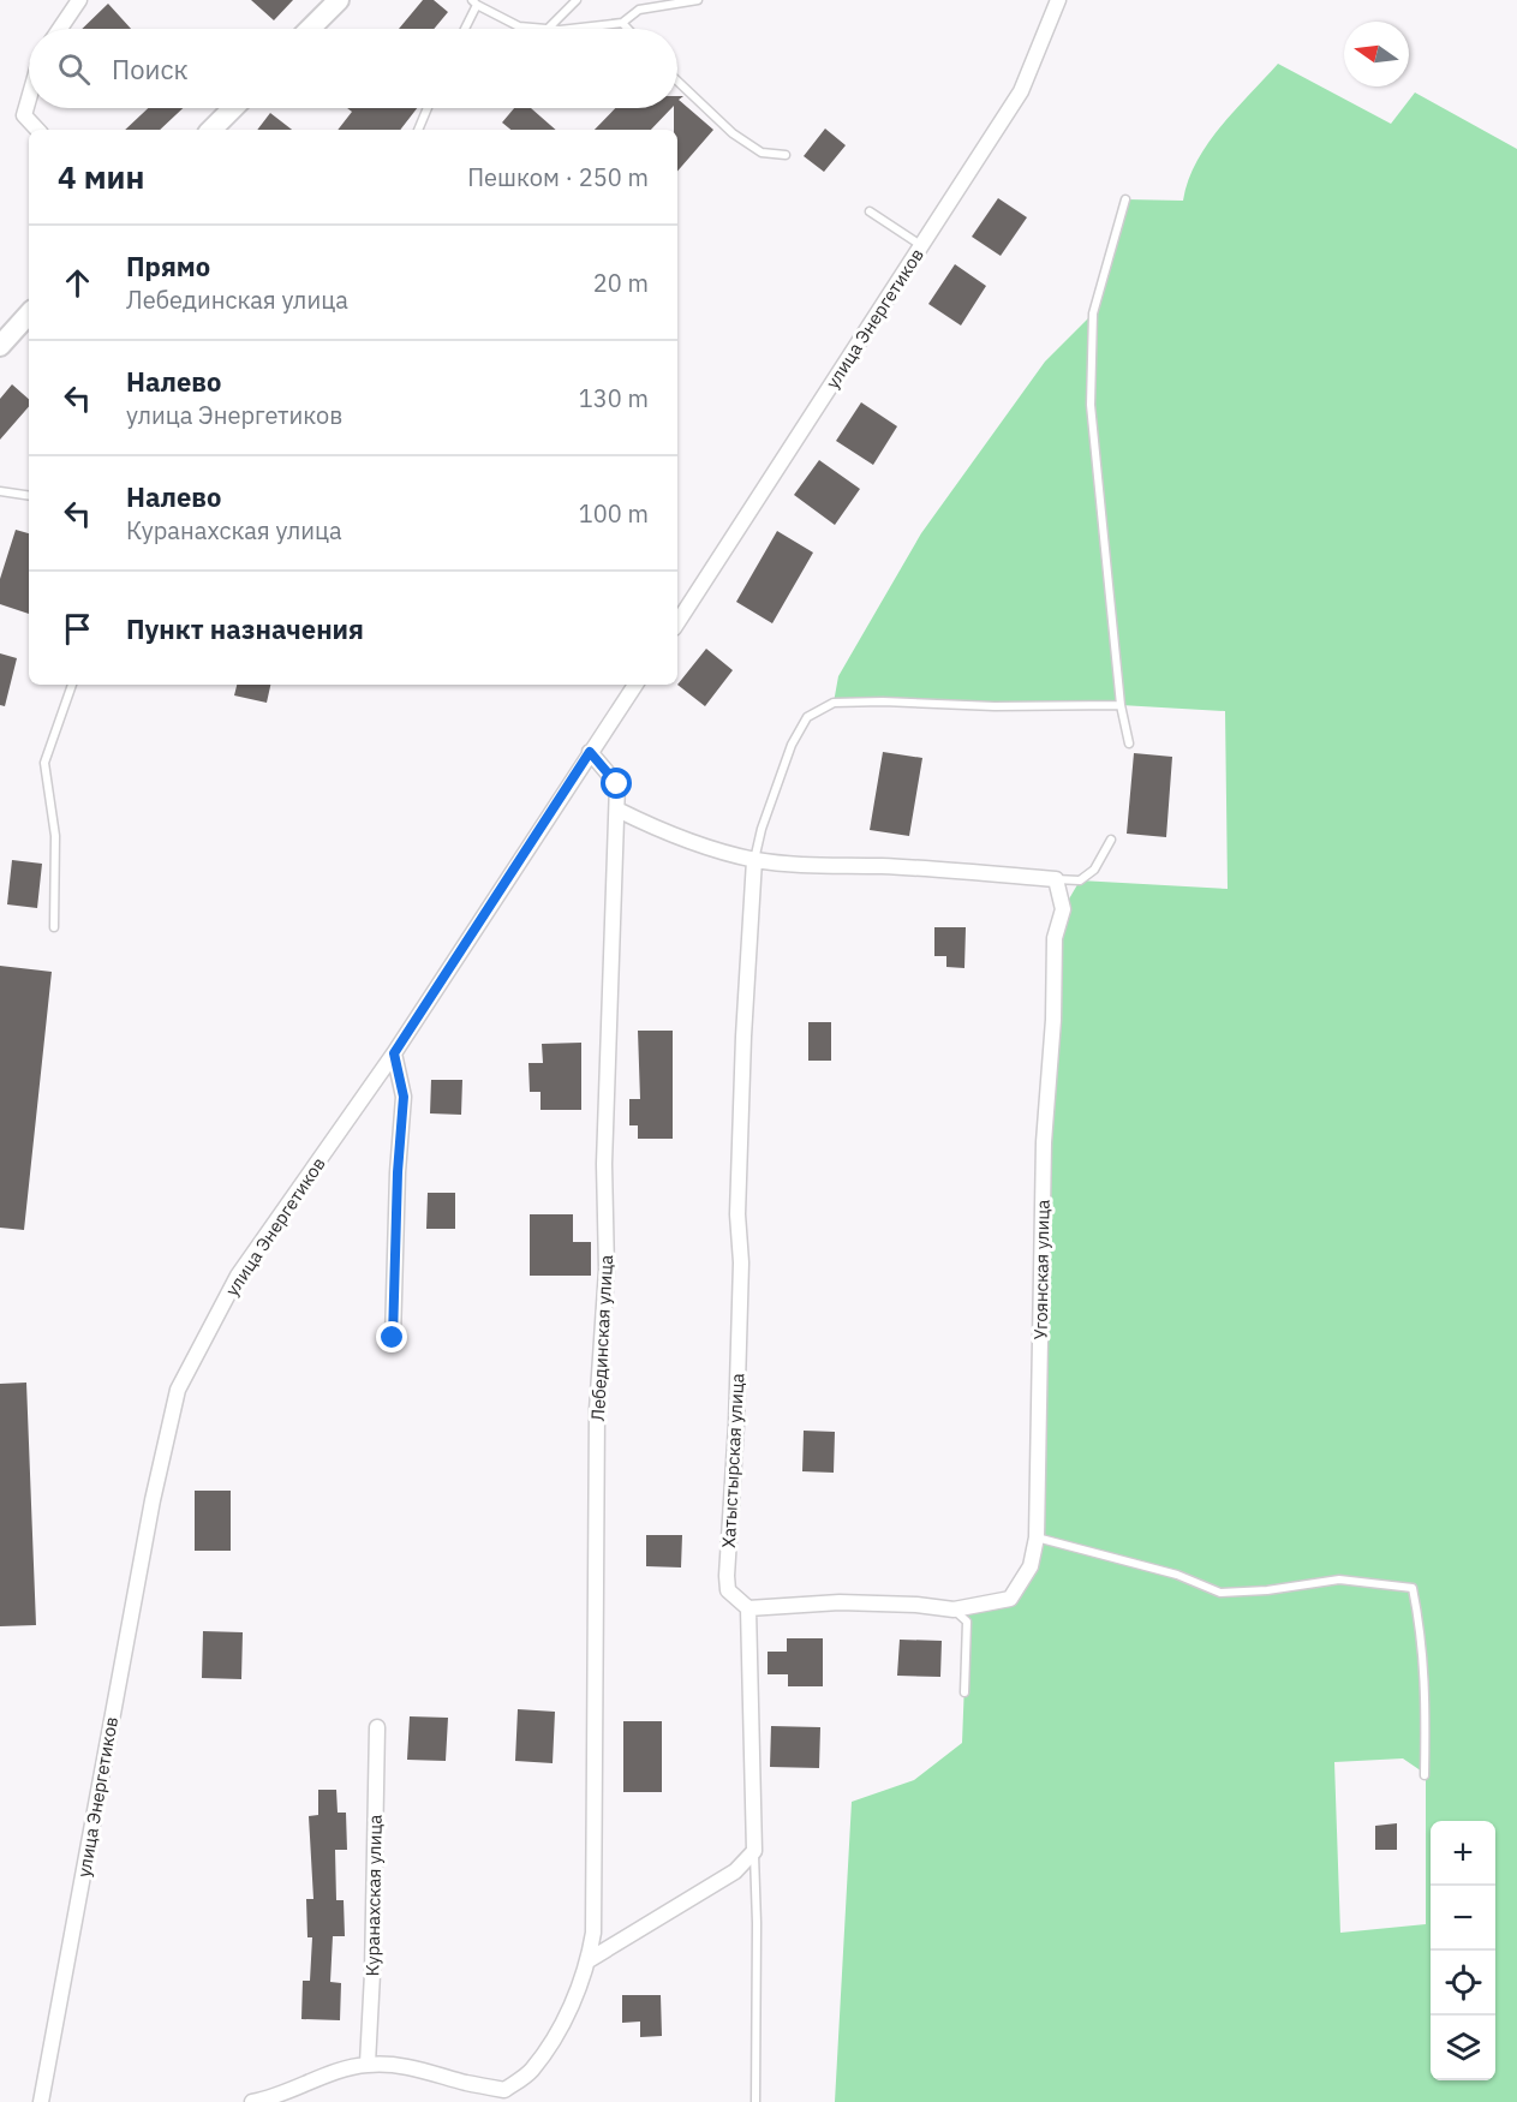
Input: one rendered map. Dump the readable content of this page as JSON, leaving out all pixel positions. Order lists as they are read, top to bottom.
{
  "streets": {
    "street": [
      "улица Энергетиков",
      "Угоянская улица",
      "Лебединская улица",
      "Хатыстырская улица",
      "Куранахская улица"
    ]
  },
  "crossings": [
    ["улица Энергетиков", "Лебединская улица"],
    ["Угоянская улица", "Хатыстырская улица"],
    ["Лебединская улица", "Куранахская улица"]
  ],
  "north": "left",
  "page": {
    "search": "Поиск",
    "heading": ["4 мин", "Пешком · 250 m"],
    "list": [
      ["Прямо", "Лебединская улица", "20 m"],
      ["Налево", "улица Энергетиков", "130 m"],
      ["Налево", "Куранахская улица", "100 m"],
      "Пункт назначения"
    ],
    "map_buttons": ["+", "−"]
  }
}
